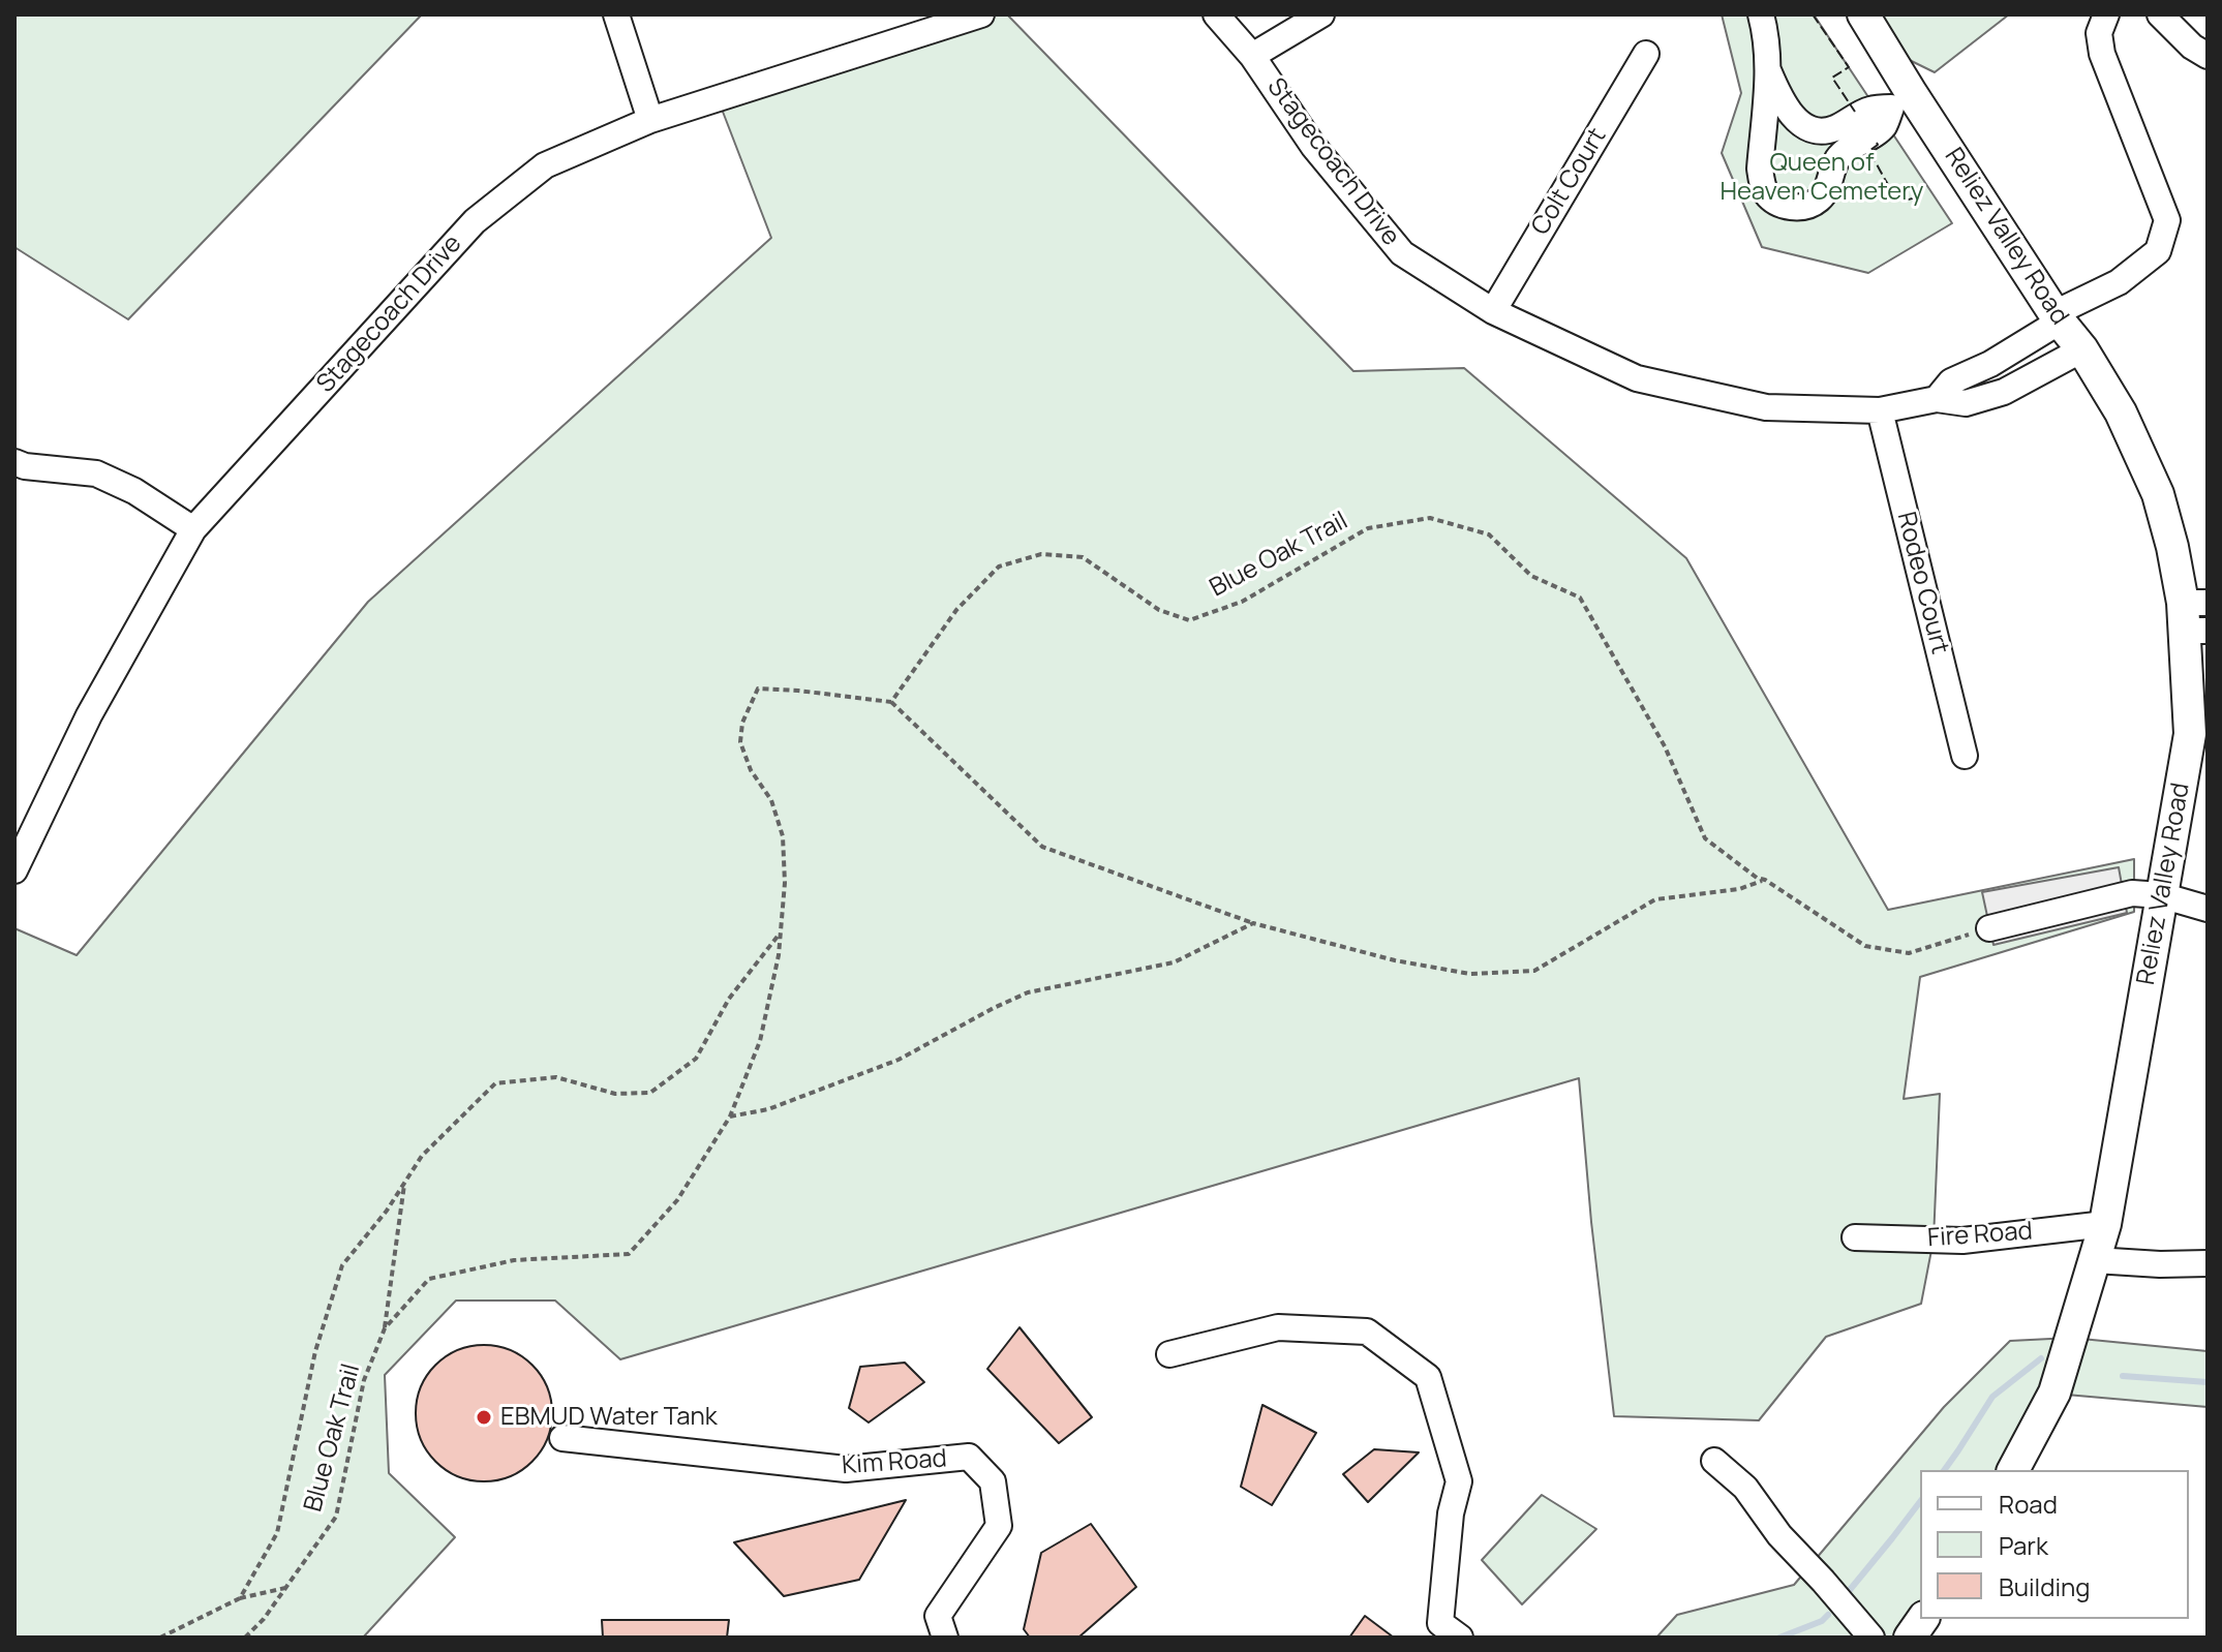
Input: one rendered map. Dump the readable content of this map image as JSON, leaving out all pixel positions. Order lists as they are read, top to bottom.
{
  "streets": {
    "main road": ["Reliez Valley Road"],
    "street": [
      "Stagecoach Drive",
      "Colt Court",
      "Rodeo Court",
      "Fire Road",
      "Kim Road"
    ],
    "path": ["Blue Oak Trail"]
  },
  "crossings": [
    ["Stagecoach Drive", "Colt Court"],
    ["Stagecoach Drive", "Reliez Valley Road"],
    ["Stagecoach Drive", "Rodeo Court"],
    ["Reliez Valley Road", "Fire Road"]
  ],
  "parks": ["Queen of Heaven Cemetery"],
  "places": ["EBMUD Water Tank"],
  "legend": ["Road", "Park", "Building"]
}
